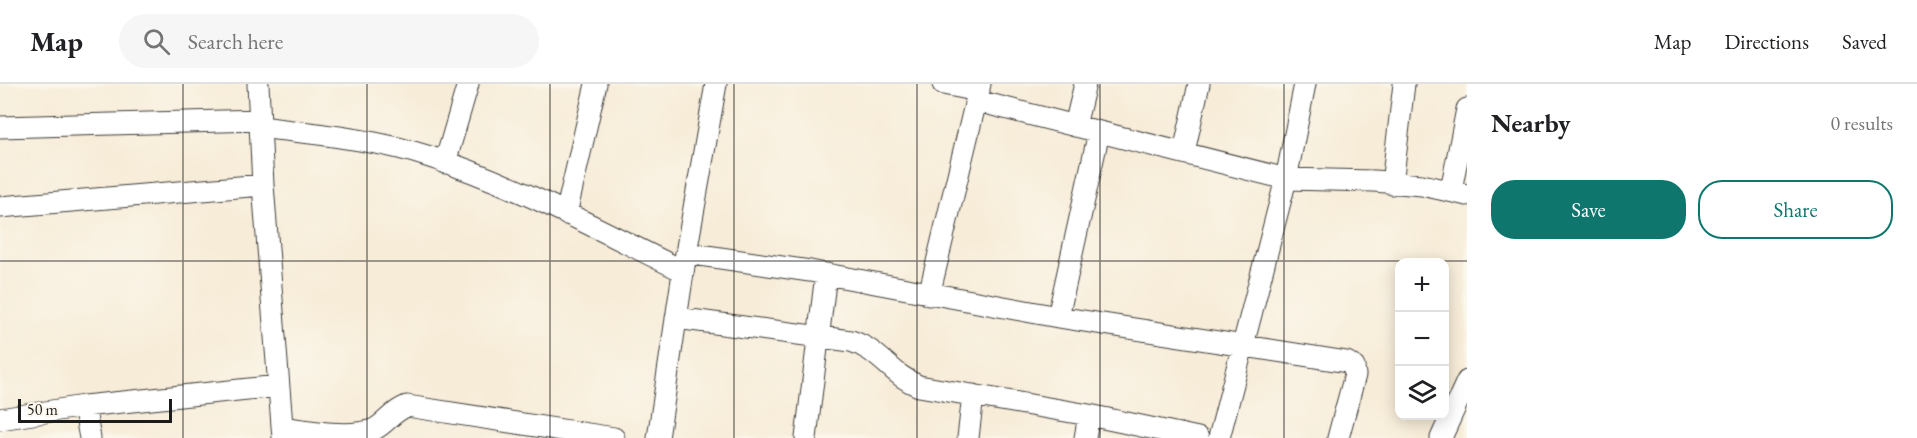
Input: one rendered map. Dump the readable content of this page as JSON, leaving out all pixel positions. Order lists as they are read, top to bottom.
{
  "scale_bar": "50 m",
  "page": {
    "header": "Map",
    "search": "Search here",
    "nav": ["Map", "Directions", "Saved"],
    "heading": ["Nearby", "0 results"],
    "buttons": ["Save", "Share"],
    "map_buttons": ["+", "−"],
    "scale": "50 m"
  }
}
